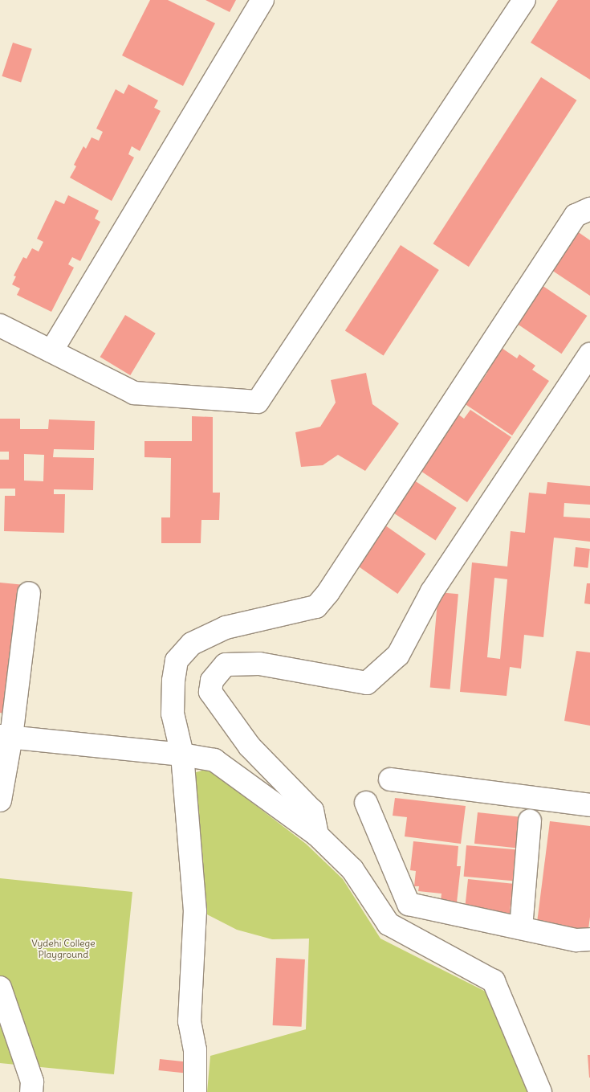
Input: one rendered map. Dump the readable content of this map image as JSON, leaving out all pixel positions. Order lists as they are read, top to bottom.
{
  "parks": ["Vydehi College Playground"]
}
